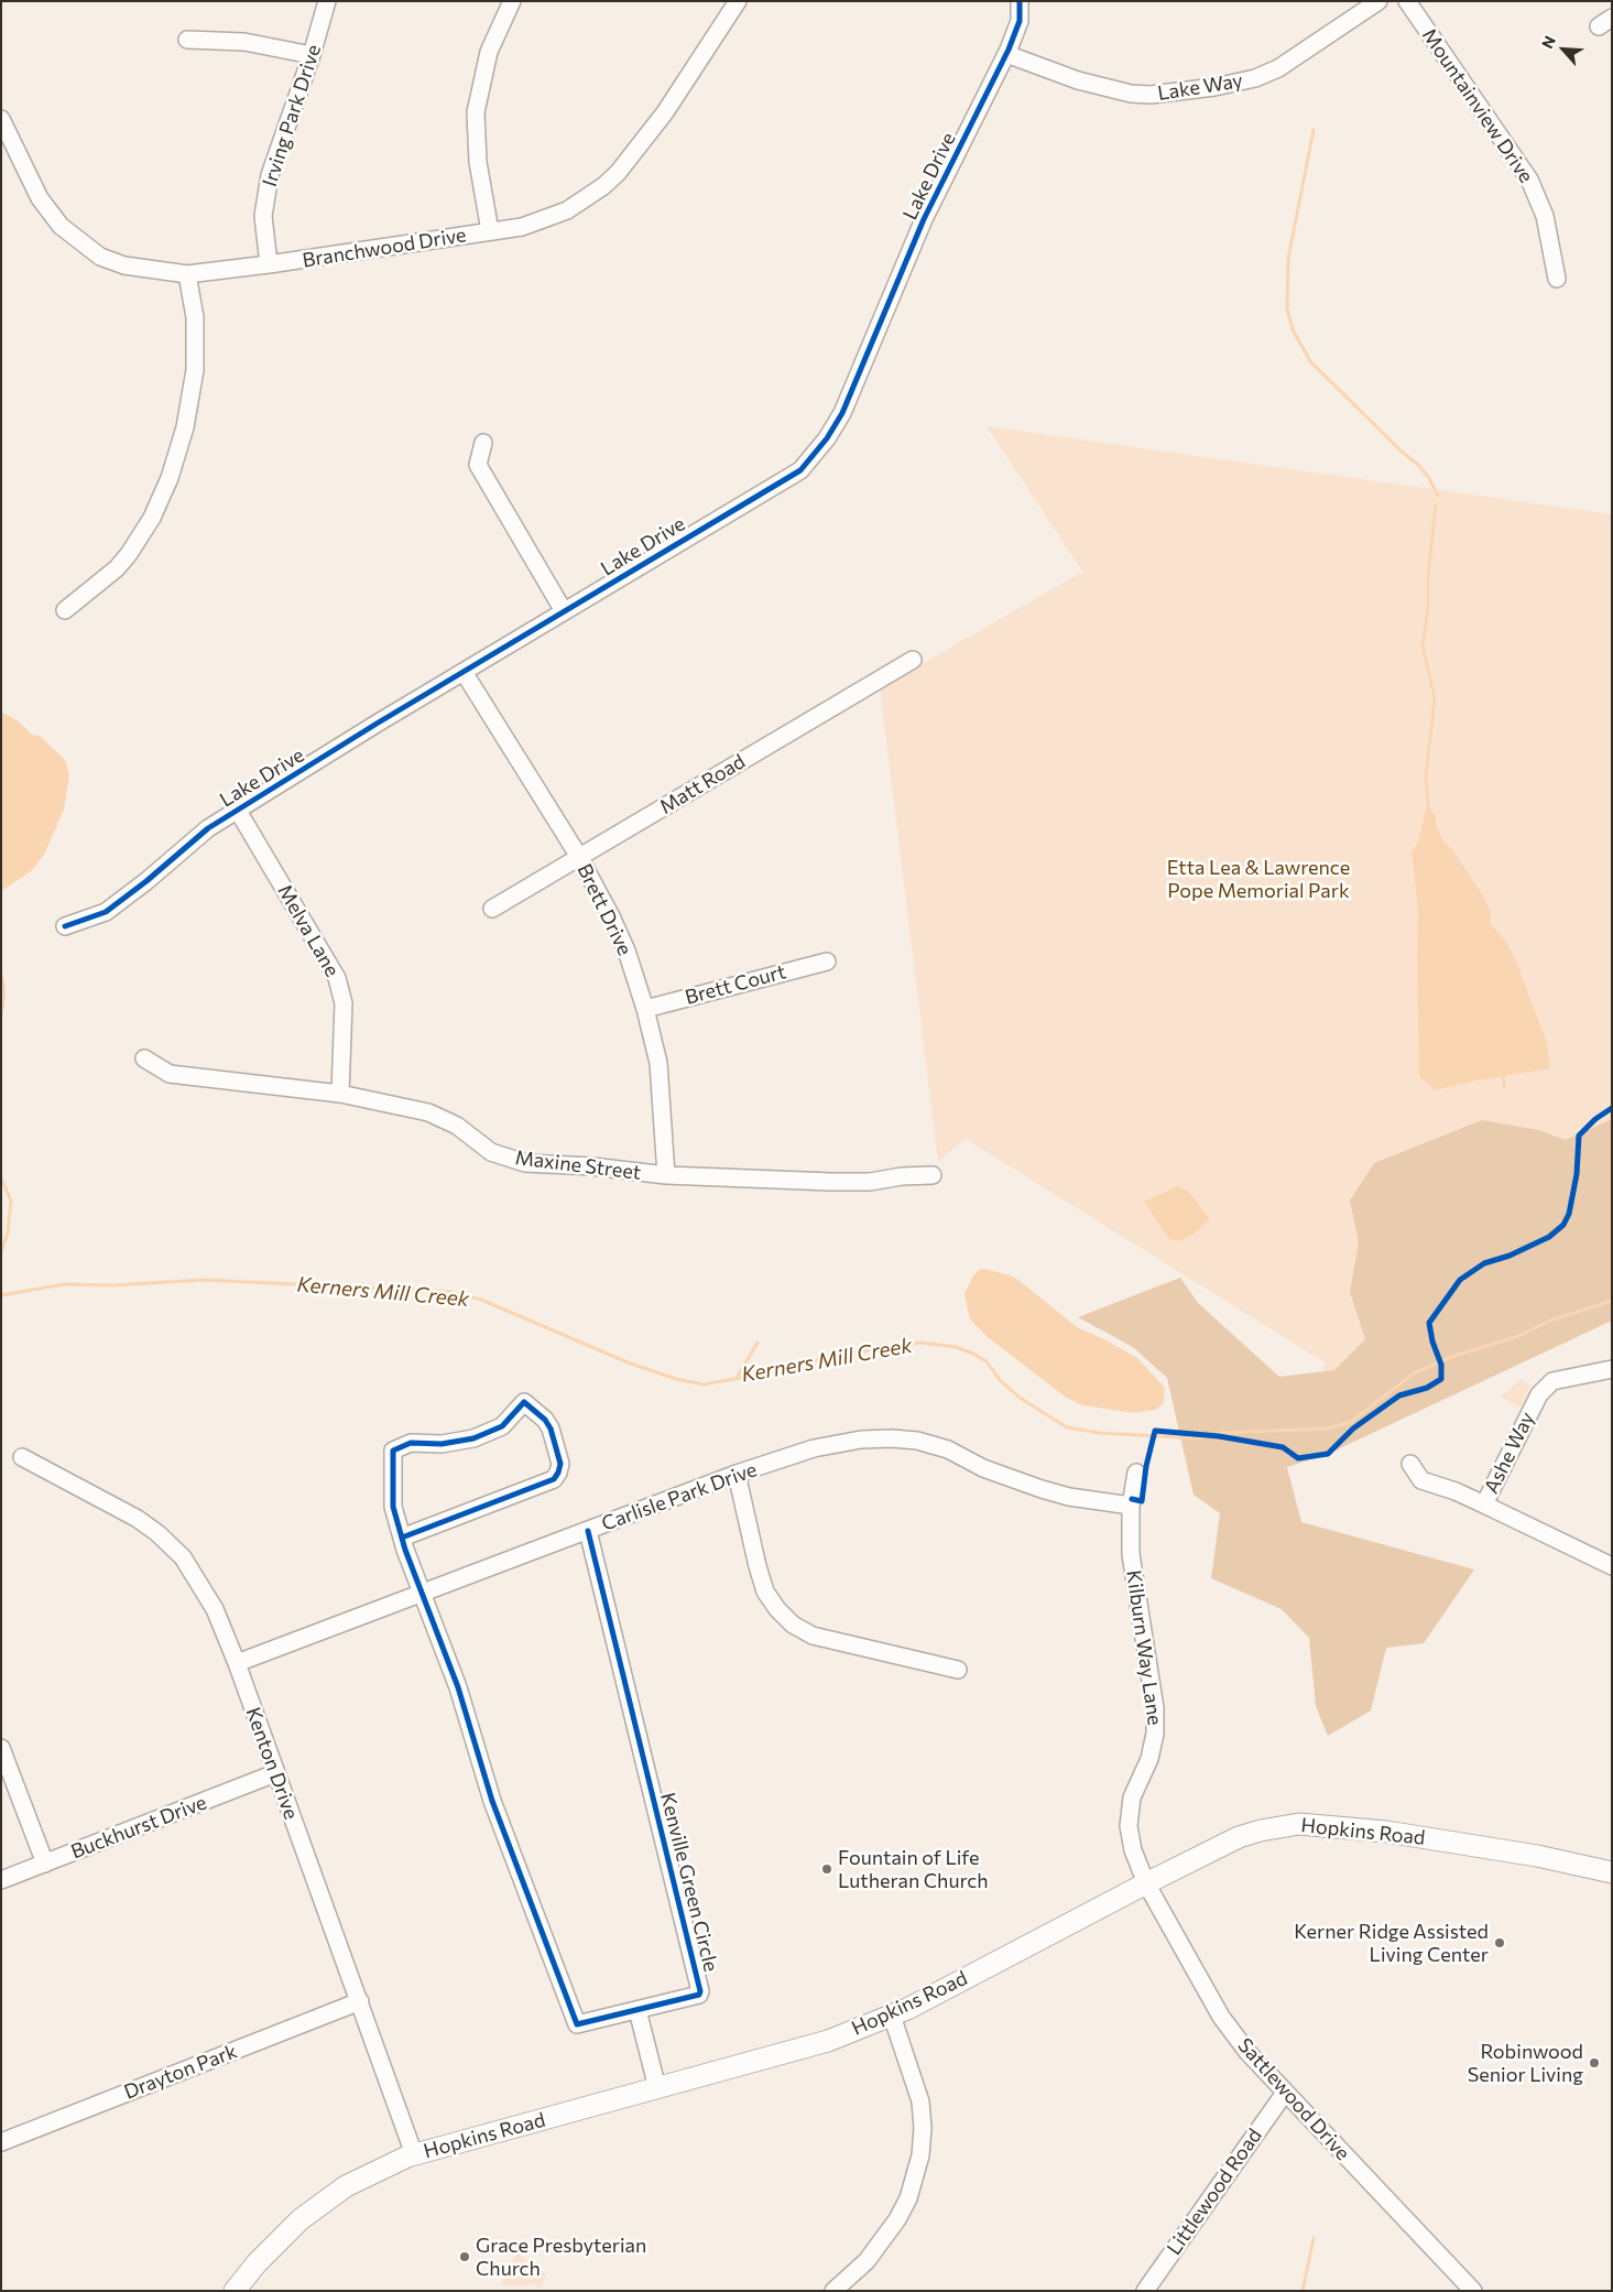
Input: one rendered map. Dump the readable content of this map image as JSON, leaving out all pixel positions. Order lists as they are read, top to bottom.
{
  "streets": {
    "main road": ["Hopkins Road"],
    "street": [
      "Lake Way",
      "Mountainview Drive",
      "Irving Park Drive",
      "Lake Drive",
      "Branchwood Drive",
      "Matt Road",
      "Brett Drive",
      "Melva Lane",
      "Brett Court",
      "Maxine Street",
      "Ashe Way",
      "Carlisle Park Drive",
      "Kilburn Way Lane",
      "Kenton Drive",
      "Buckhurst Drive",
      "Kenville Green Circle",
      "Drayton Park",
      "Sattlewood Drive",
      "Littlewood Road"
    ]
  },
  "crossings": [
    ["Lake Way", "Lake Drive"],
    ["Irving Park Drive", "Branchwood Drive"],
    ["Lake Drive", "Brett Drive"],
    ["Lake Drive", "Melva Lane"],
    ["Matt Road", "Brett Drive"],
    ["Brett Drive", "Brett Court"],
    ["Brett Drive", "Maxine Street"],
    ["Melva Lane", "Maxine Street"],
    ["Carlisle Park Drive", "Kilburn Way Lane"],
    ["Carlisle Park Drive", "Kenton Drive"],
    ["Carlisle Park Drive", "Kenville Green Circle"],
    ["Kilburn Way Lane", "Hopkins Road"],
    ["Kilburn Way Lane", "Sattlewood Drive"],
    ["Kenton Drive", "Buckhurst Drive"],
    ["Kenton Drive", "Hopkins Road"],
    ["Kenton Drive", "Drayton Park"],
    ["Hopkins Road", "Sattlewood Drive"],
    ["Sattlewood Drive", "Littlewood Road"]
  ],
  "water": ["Kerners Mill Creek"],
  "parks": ["Etta Lea & Lawrence Pope Memorial Park"],
  "places": [
    "Fountain of Life Lutheran Church",
    "Kerner Ridge Assisted Living Center",
    "Robinwood Senior Living",
    "Grace Presbyterian Church"
  ],
  "north": "top left"
}
